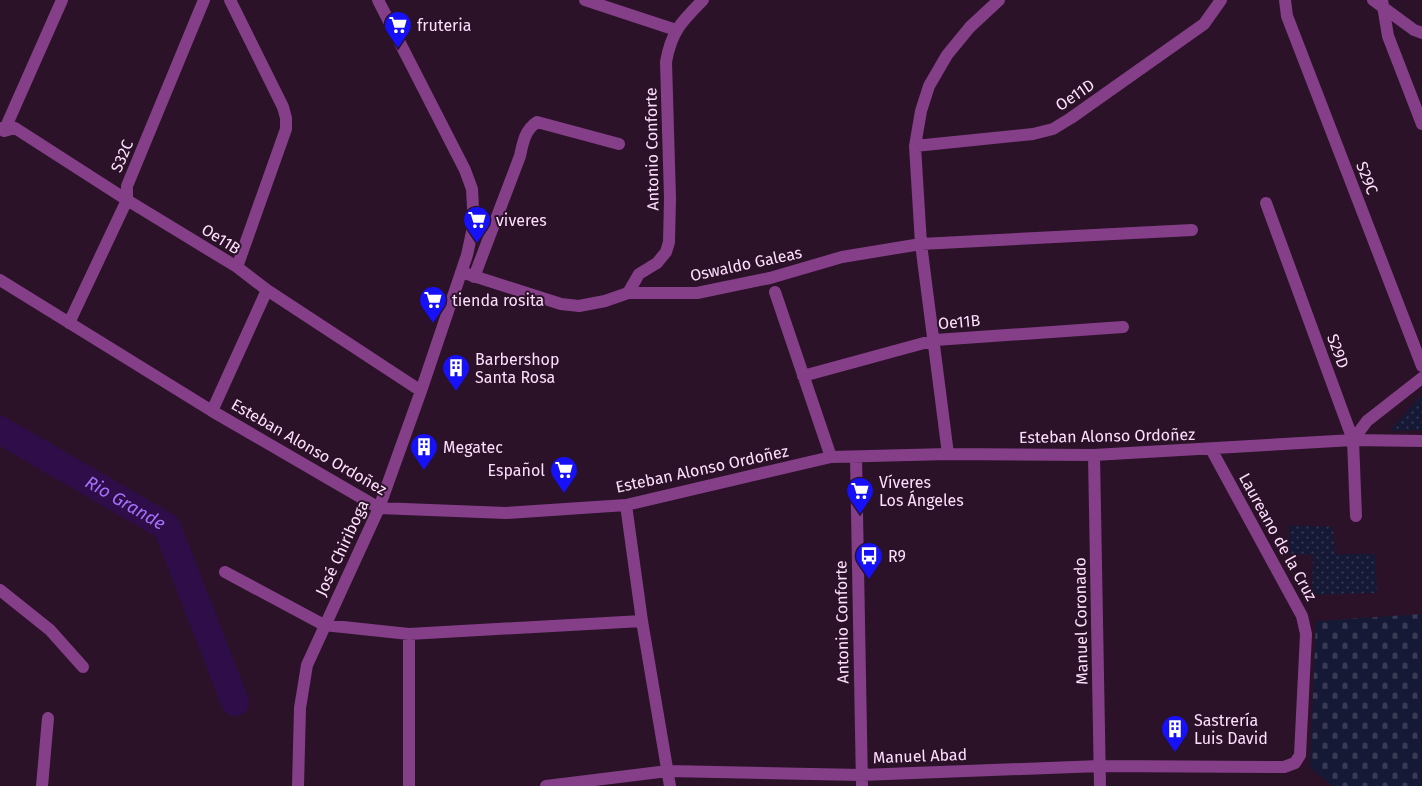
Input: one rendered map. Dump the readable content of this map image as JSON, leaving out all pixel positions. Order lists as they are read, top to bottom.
{
  "streets": {
    "street": [
      "Oe11D",
      "Antonio Conforte",
      "S32C",
      "S29C",
      "Oe11B",
      "Oswaldo Galeas",
      "S29D",
      "Esteban Alonso Ordoñez",
      "Laureano de la Cruz",
      "José Chiriboga",
      "Manuel Coronado",
      "Manuel Abad"
    ]
  },
  "crossings": [
    ["Antonio Conforte", "Oswaldo Galeas"],
    ["Antonio Conforte", "Esteban Alonso Ordoñez"],
    ["Antonio Conforte", "Manuel Abad"],
    ["S32C", "Oe11B"],
    ["S32C", "Esteban Alonso Ordoñez"],
    ["Oe11B", "José Chiriboga"],
    ["Oswaldo Galeas", "José Chiriboga"],
    ["S29D", "Esteban Alonso Ordoñez"],
    ["Esteban Alonso Ordoñez", "Laureano de la Cruz"],
    ["Esteban Alonso Ordoñez", "José Chiriboga"],
    ["Esteban Alonso Ordoñez", "Manuel Coronado"],
    ["Laureano de la Cruz", "Manuel Abad"],
    ["Manuel Coronado", "Manuel Abad"]
  ],
  "water": ["Rio Grande"],
  "places": {
    "supermarket": [
      "fruteria",
      "viveres",
      "tienda rosita",
      "Español",
      "Víveres Los Ángeles"
    ],
    "building": ["Barbershop Santa Rosa", "Megatec", "Sastrería Luis David"],
    "bus stop": ["R9"]
  }
}
